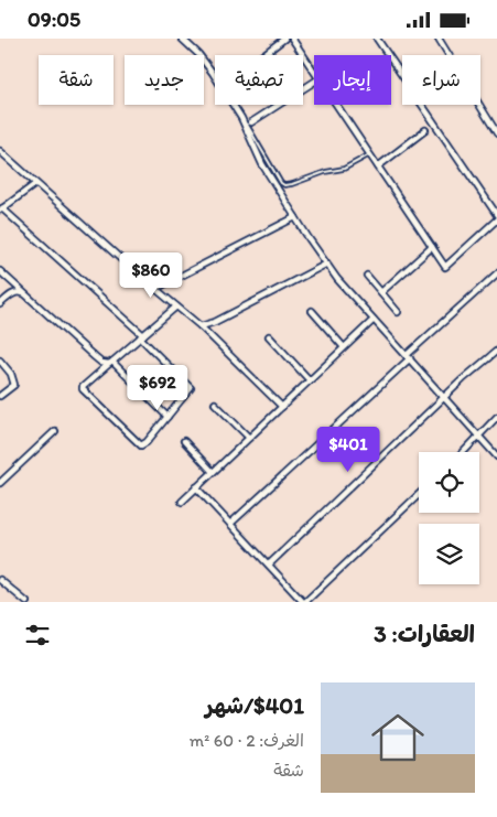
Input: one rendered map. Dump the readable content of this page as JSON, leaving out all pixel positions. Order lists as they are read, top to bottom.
{
  "page": {
    "status": "09:05",
    "chip": [
      "شراء",
      "إيجار",
      "تصفية",
      "جديد",
      "شقة"
    ],
    "price": ["$860", "$692", "$401"],
    "heading": "العقارات: 3",
    "list": [
      {
        "name": "$401/شهر",
        "note": "الغرف: 2 · 60 m² · شقة"
      }
    ]
  }
}
